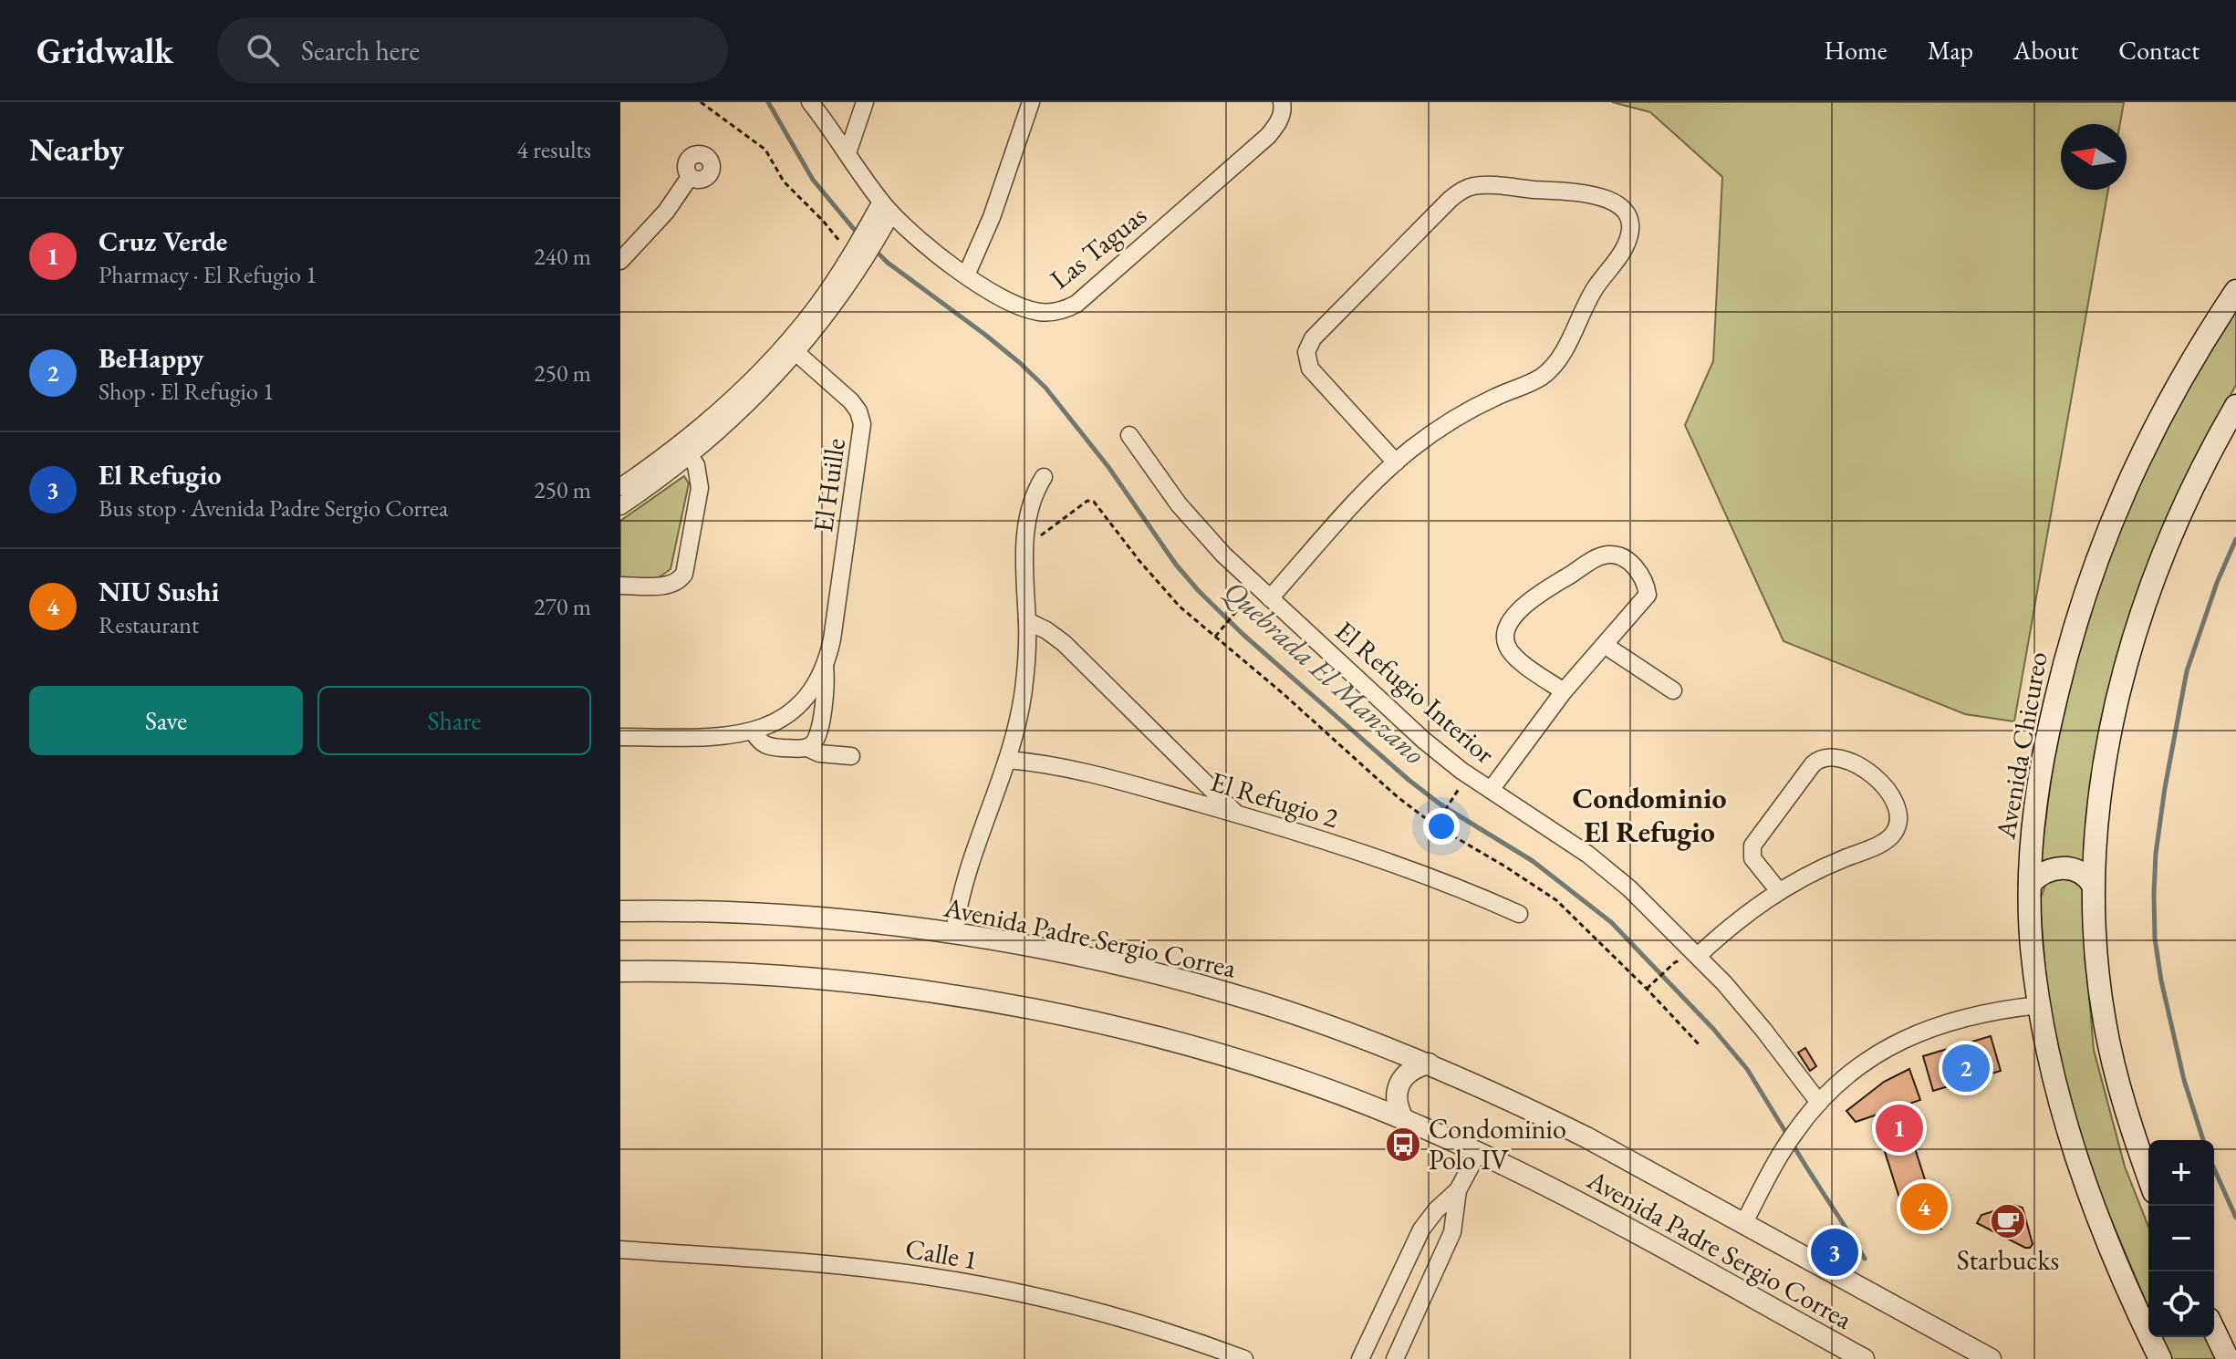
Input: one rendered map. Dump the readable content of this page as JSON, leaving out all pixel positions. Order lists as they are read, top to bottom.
{
  "streets": {
    "main road": ["Avenida Chicureo"],
    "street": [
      "Las Taguas",
      "El Huille",
      "El Refugio Interior",
      "El Refugio 2",
      "Avenida Padre Sergio Correa",
      "Calle 1"
    ]
  },
  "districts": ["Condominio El Refugio"],
  "water": ["Quebrada El Manzano"],
  "places": {
    "bus stop": ["Condominio Polo IV"],
    "cafe": ["Starbucks"]
  },
  "north": "left",
  "page": {
    "header": "Gridwalk",
    "search": "Search here",
    "nav": [
      "Home",
      "Map",
      "About",
      "Contact"
    ],
    "heading": ["Nearby", "4 results"],
    "list": [
      {
        "mark": "1",
        "name": "Cruz Verde",
        "note": "Pharmacy · El Refugio 1",
        "value": "240 m"
      },
      {
        "mark": "2",
        "name": "BeHappy",
        "note": "Shop · El Refugio 1",
        "value": "250 m"
      },
      {
        "mark": "3",
        "name": "El Refugio",
        "note": "Bus stop · Avenida Padre Sergio Correa",
        "value": "250 m"
      },
      {
        "mark": "4",
        "name": "NIU Sushi",
        "note": "Restaurant",
        "value": "270 m"
      }
    ],
    "buttons": ["Save", "Share"],
    "pins": [
      "2",
      "1",
      "4",
      "3"
    ],
    "map_buttons": ["+", "−"]
  }
}
